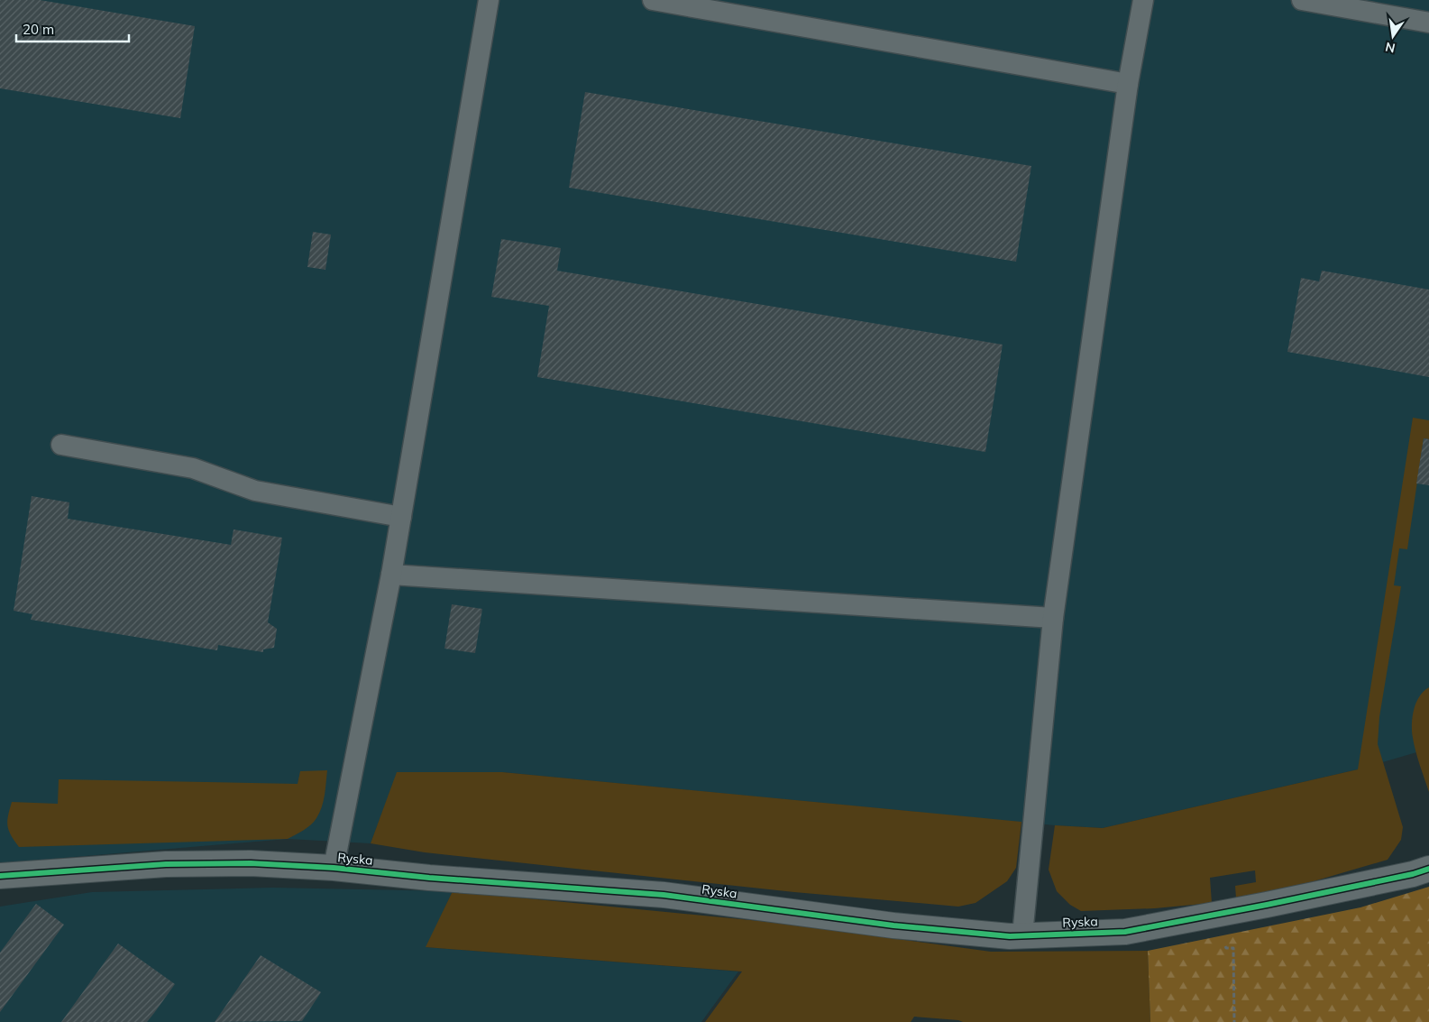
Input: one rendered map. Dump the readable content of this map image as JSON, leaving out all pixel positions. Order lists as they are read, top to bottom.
{
  "streets": {
    "street": ["Ryska"]
  },
  "scale_bar": "20 m",
  "north": "bottom"
}
